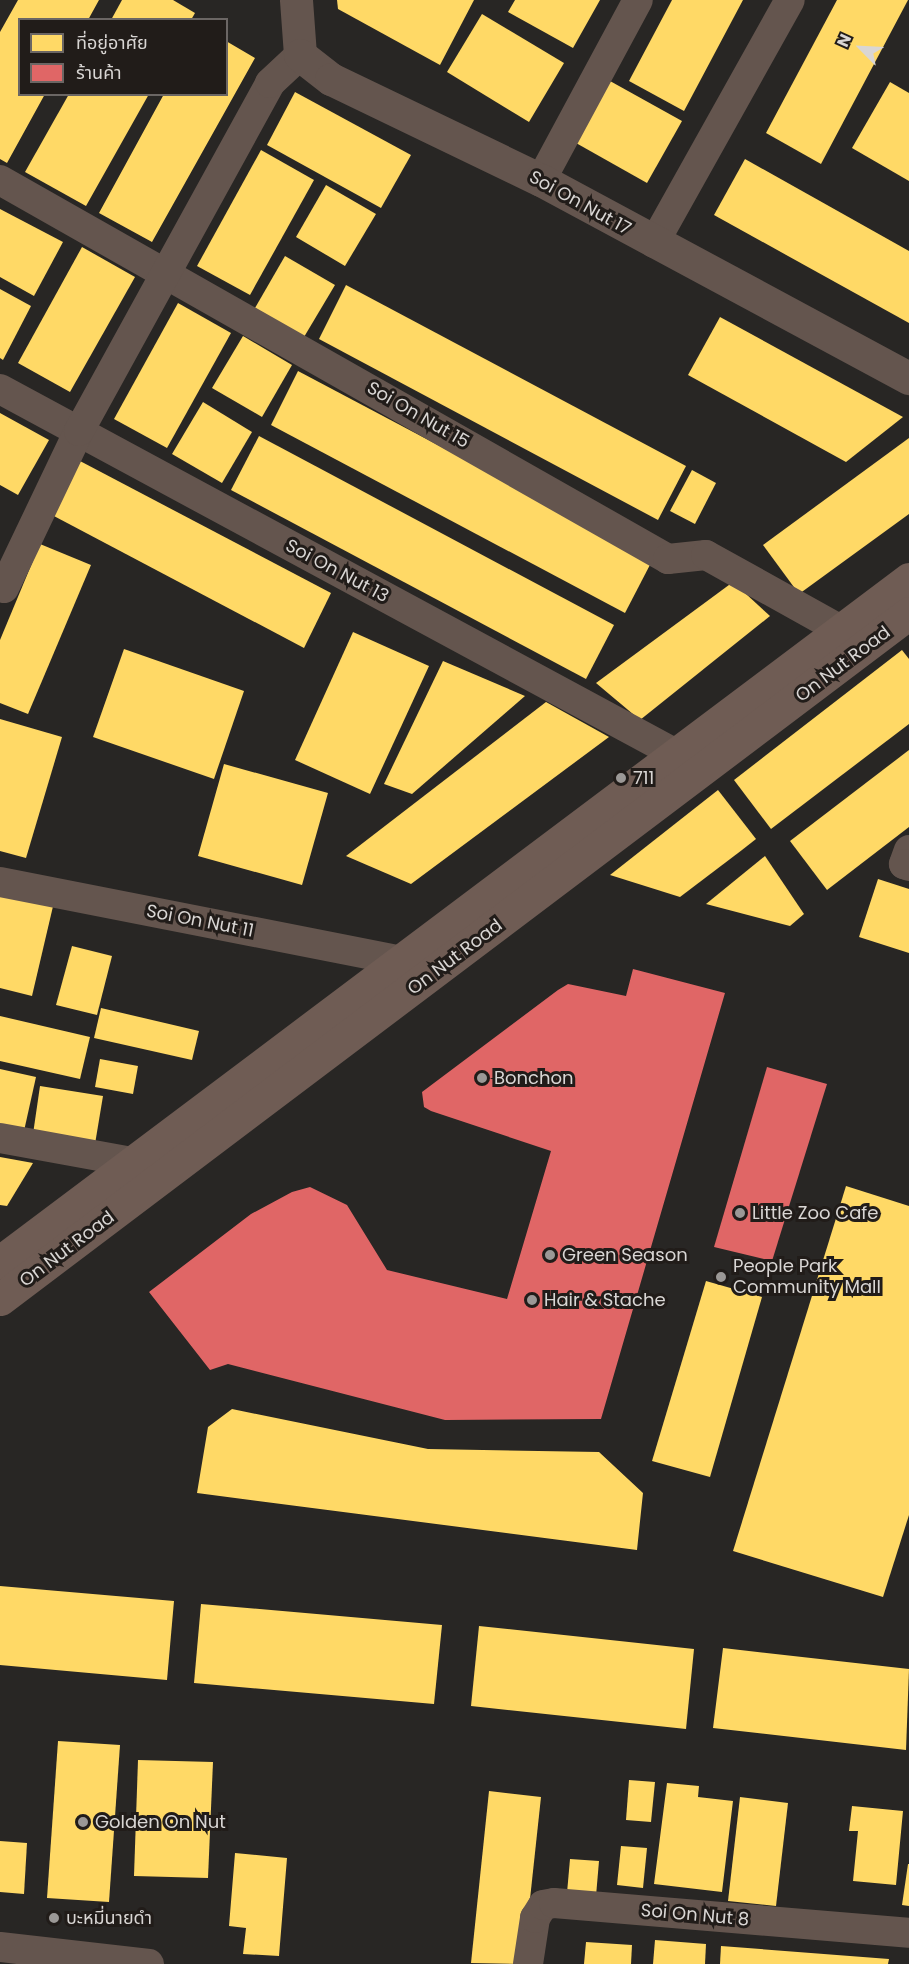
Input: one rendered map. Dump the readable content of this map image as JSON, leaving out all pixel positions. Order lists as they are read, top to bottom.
{
  "streets": {
    "main road": ["On Nut Road"],
    "street": [
      "Soi On Nut 17",
      "Soi On Nut 15",
      "Soi On Nut 13",
      "Soi On Nut 11",
      "Soi On Nut 8"
    ]
  },
  "crossings": [
    ["Soi On Nut 15", "On Nut Road"],
    ["Soi On Nut 13", "On Nut Road"],
    ["On Nut Road", "Soi On Nut 11"]
  ],
  "places": [
    "711",
    "Bonchon",
    "Little Zoo Cafe",
    "Green Season",
    "People Park Community Mall",
    "Hair & Stache",
    "Golden On Nut",
    "บะหมี่นายดำ"
  ],
  "legend": ["ที่อยู่อาศัย", "ร้านค้า"],
  "north": "top left"
}
